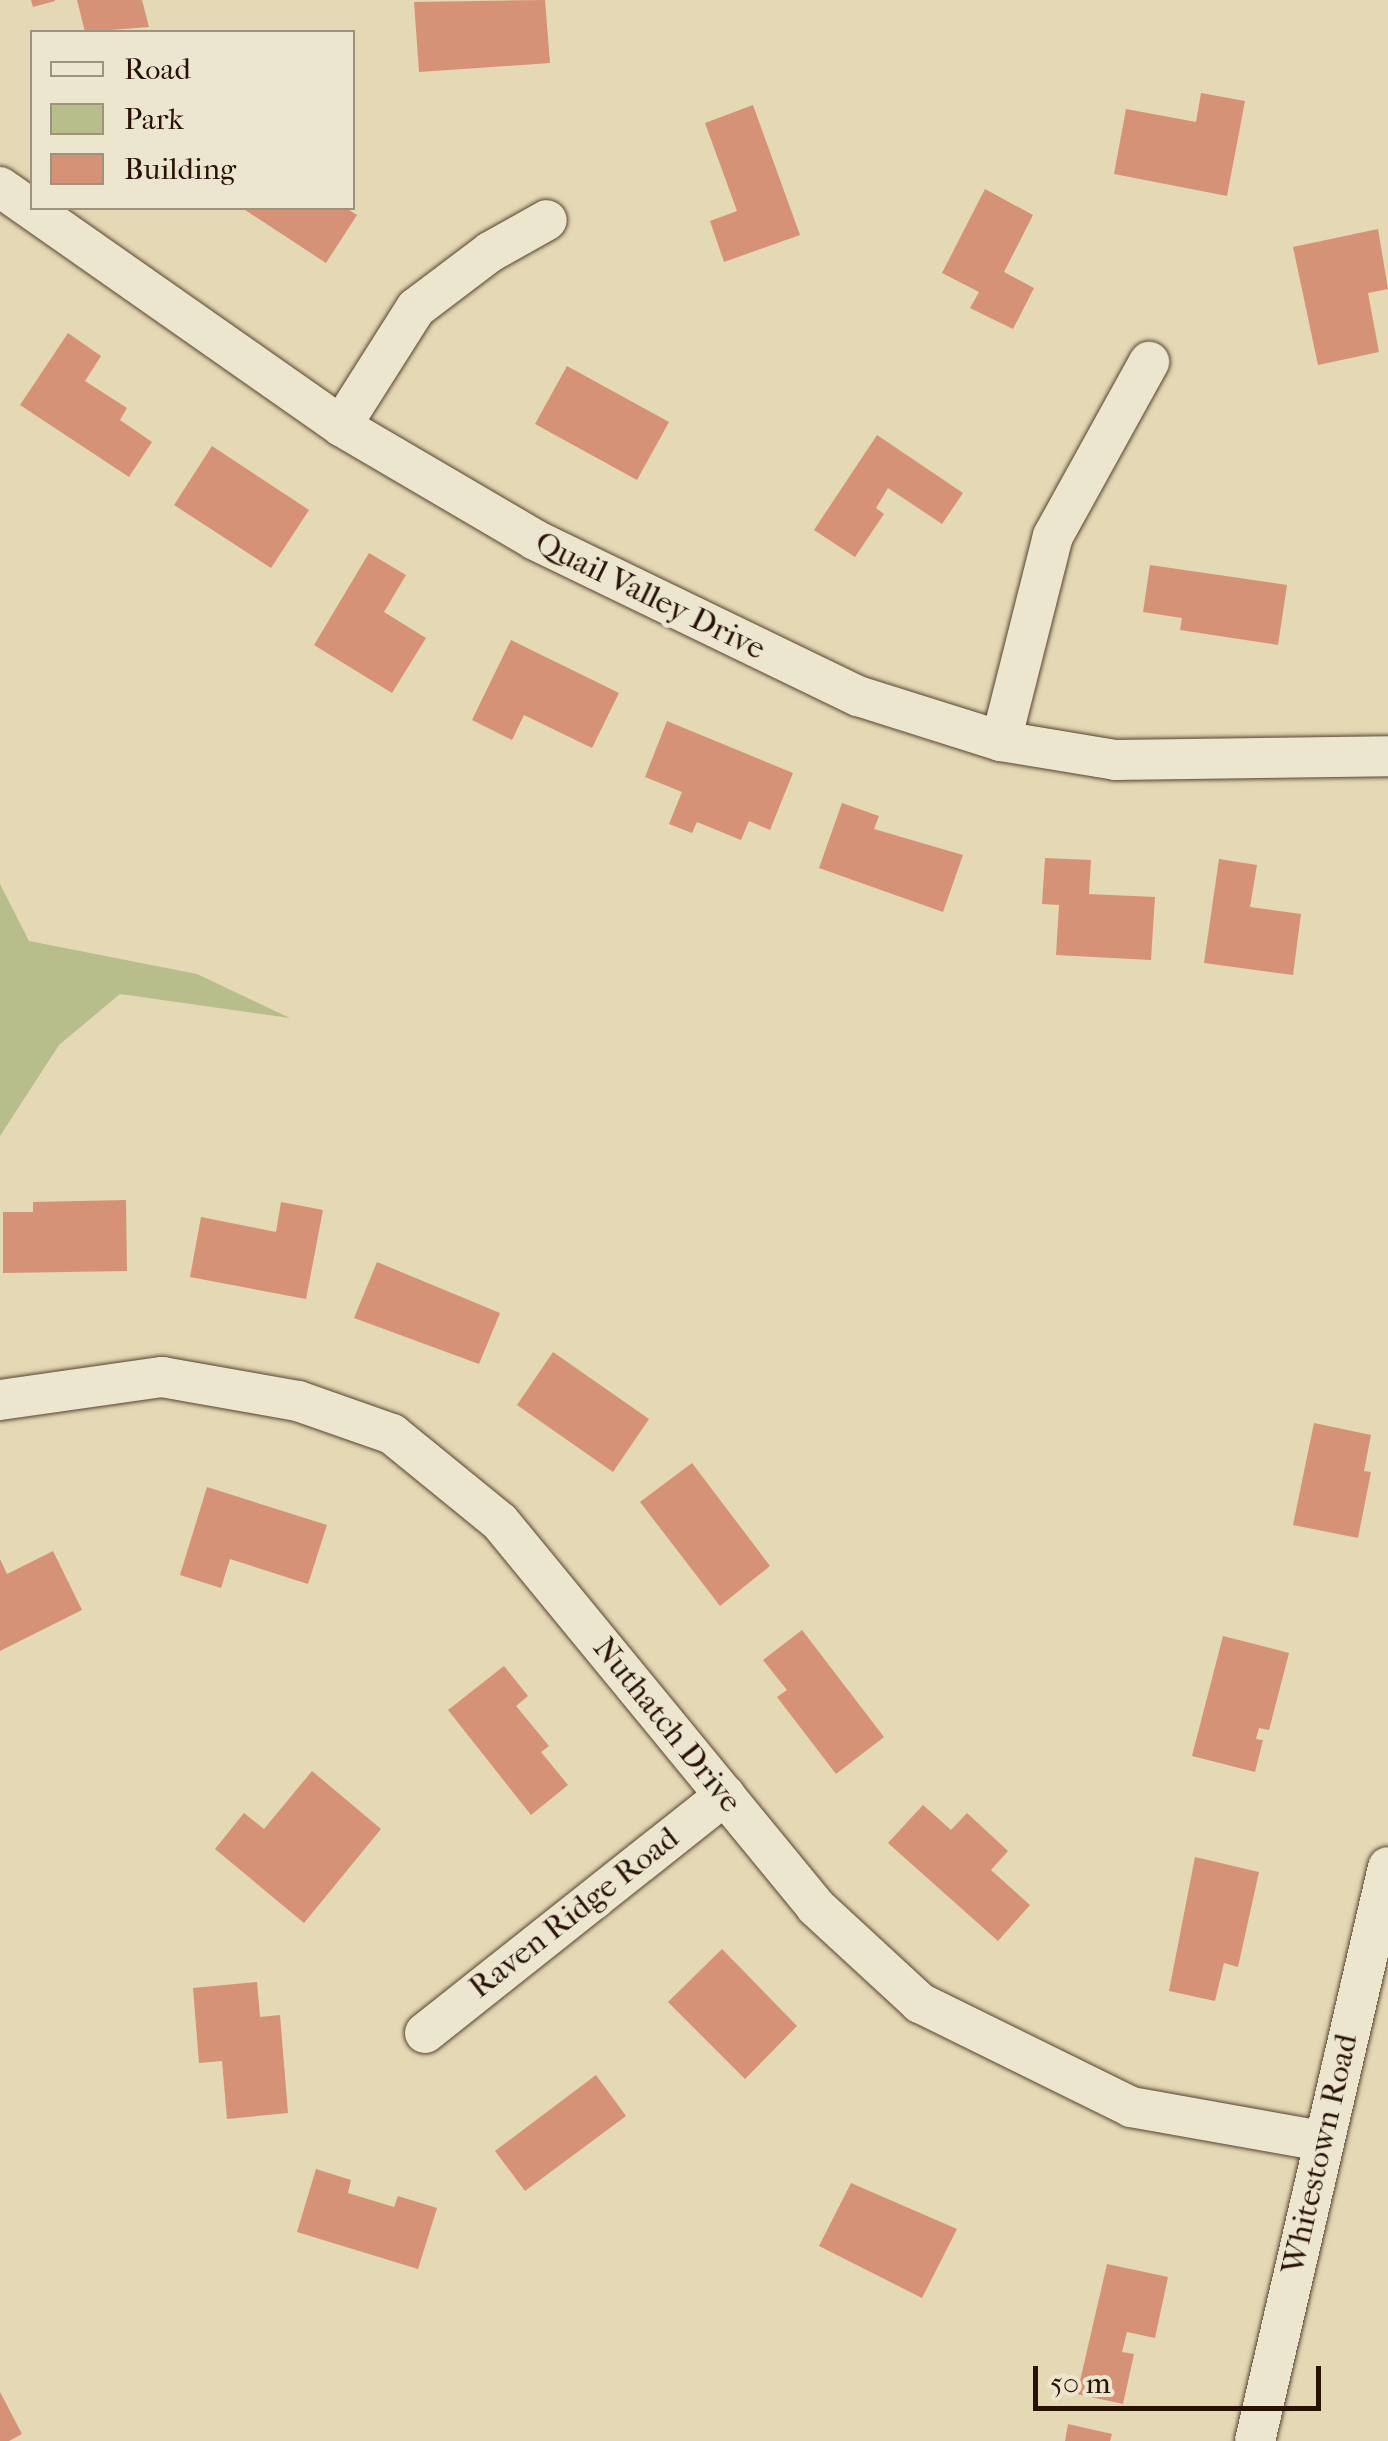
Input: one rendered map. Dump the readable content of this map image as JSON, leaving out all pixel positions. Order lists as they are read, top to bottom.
{
  "streets": {
    "street": [
      "Quail Valley Drive",
      "Nuthatch Drive",
      "Raven Ridge Road",
      "Whitestown Road"
    ]
  },
  "crossings": [
    ["Nuthatch Drive", "Raven Ridge Road"],
    ["Nuthatch Drive", "Whitestown Road"]
  ],
  "legend": ["Road", "Park", "Building"],
  "scale_bar": "50 m"
}
